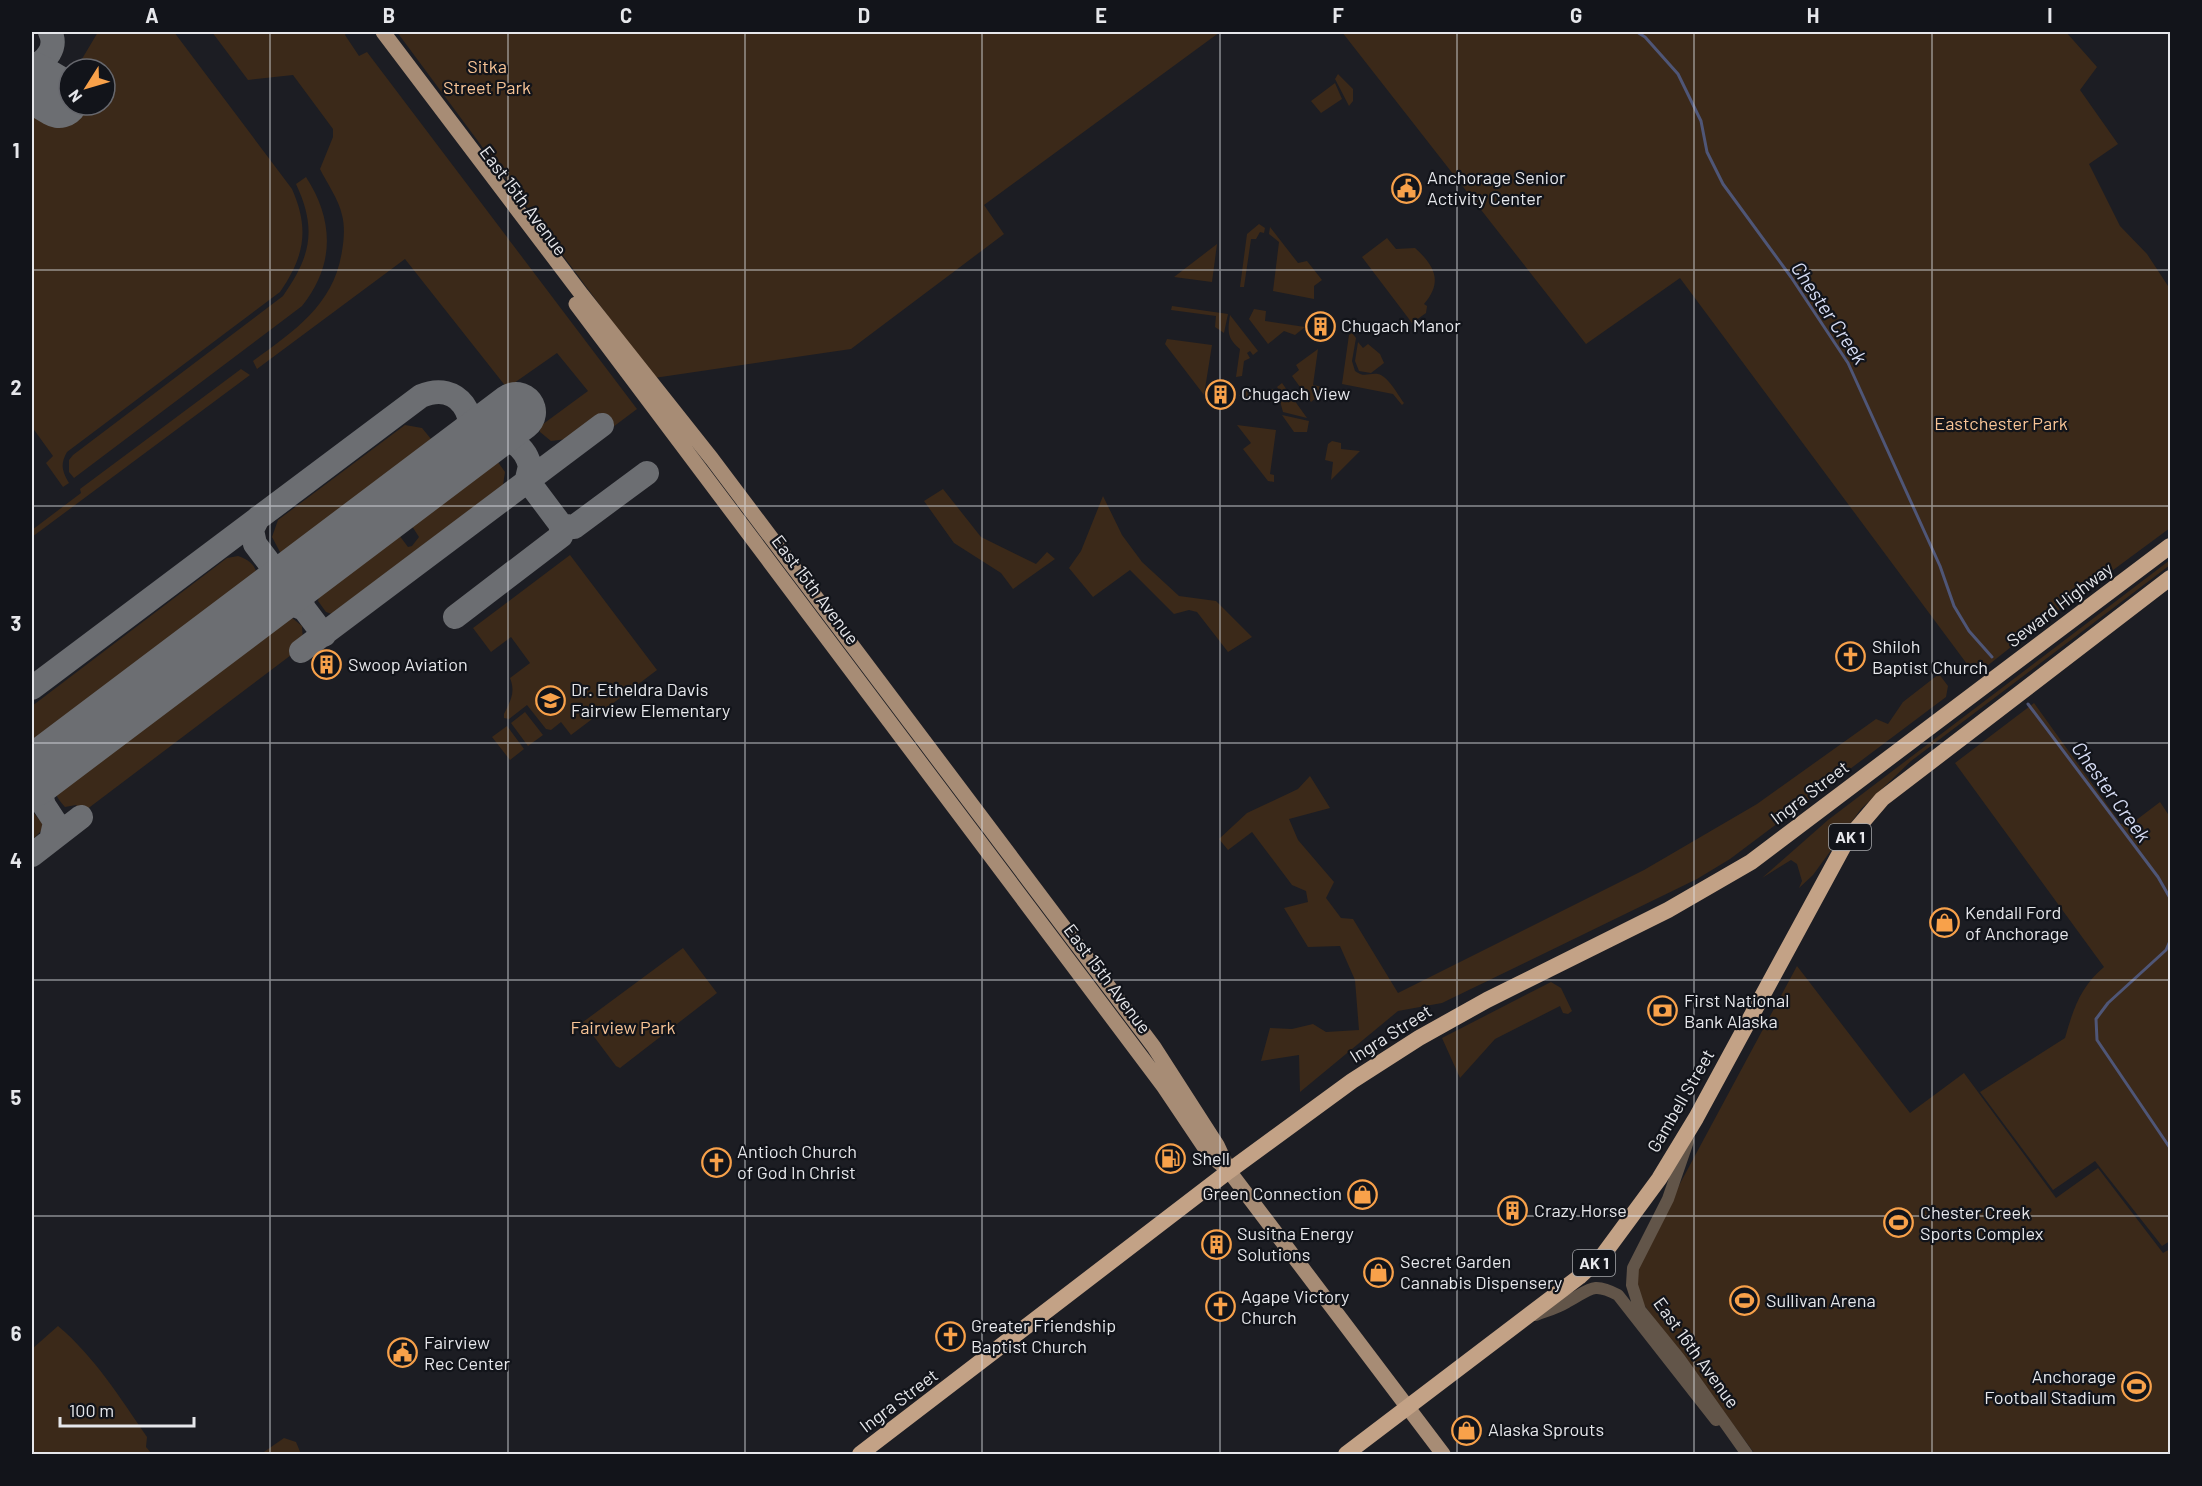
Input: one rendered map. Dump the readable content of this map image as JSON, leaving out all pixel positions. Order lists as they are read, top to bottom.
{
  "streets": {
    "highway": [
      "Seward Highway",
      "Ingra Street",
      "AK 1",
      "Gambell Street"
    ],
    "main road": ["East 15th Avenue"],
    "street": ["East 16th Avenue"]
  },
  "crossings": [
    ["East 15th Avenue", "Ingra Street"],
    ["East 15th Avenue", "Gambell Street"],
    ["Seward Highway", "Ingra Street"],
    ["Gambell Street", "East 16th Avenue"]
  ],
  "water": ["Chester Creek"],
  "parks": ["Sitka Street Park", "Eastchester Park", "Fairview Park"],
  "places": {
    "public building": ["Anchorage Senior Activity Center", "Fairview Rec Center"],
    "building": [
      "Chugach Manor",
      "Chugach View",
      "Swoop Aviation",
      "Crazy Horse",
      "Susitna Energy Solutions"
    ],
    "church": [
      "Shiloh Baptist Church",
      "Antioch Church of God In Christ",
      "Agape Victory Church",
      "Greater Friendship Baptist Church"
    ],
    "school or university": ["Dr. Etheldra Davis Fairview Elementary"],
    "shop": [
      "Kendall Ford of Anchorage",
      "Green Connection",
      "Secret Garden Cannabis Dispensery",
      "Alaska Sprouts"
    ],
    "bank": ["First National Bank Alaska"],
    "fuel station": ["Shell"],
    "sports": ["Chester Creek Sports Complex", "Sullivan Arena", "Anchorage Football Stadium"]
  },
  "scale_bar": "100 m",
  "north": "bottom left",
  "grid": {
    "columns": [
      "A",
      "B",
      "C",
      "D",
      "E",
      "F",
      "G",
      "H",
      "I"
    ],
    "rows": [
      "1",
      "2",
      "3",
      "4",
      "5",
      "6"
    ]
  }
}
